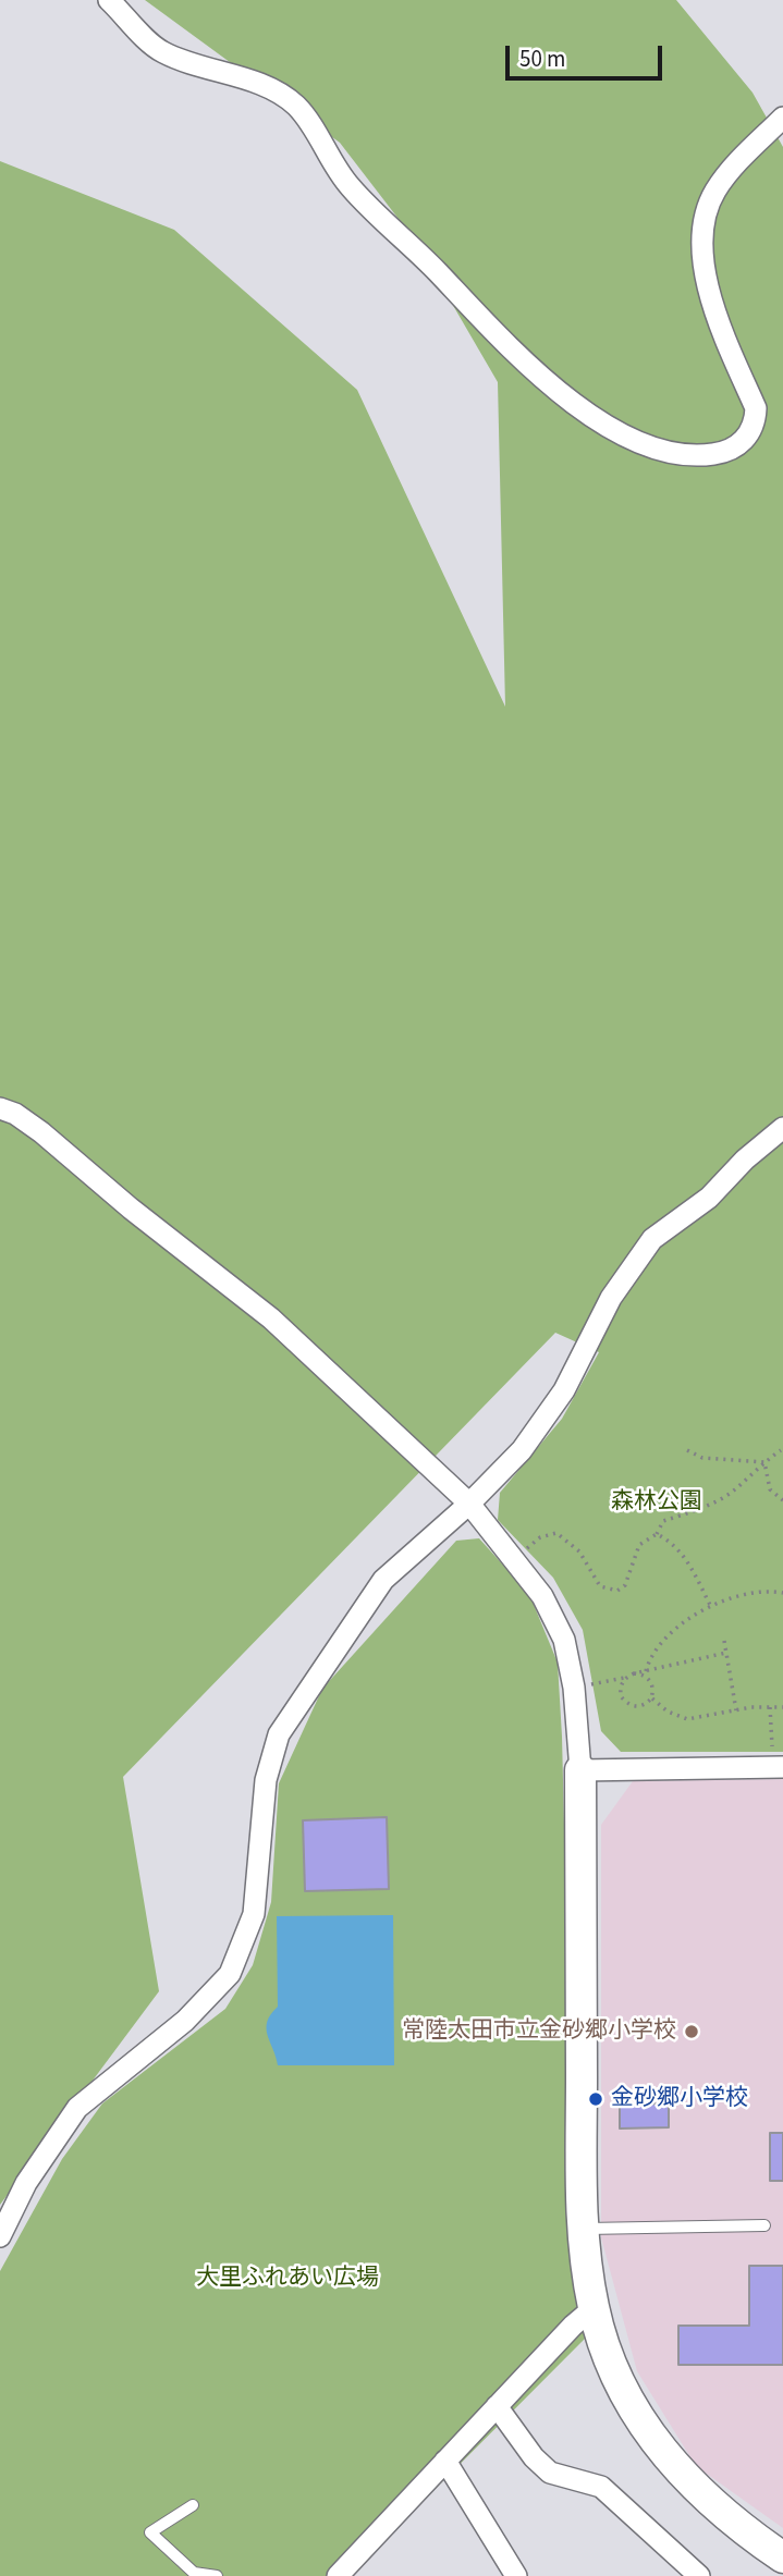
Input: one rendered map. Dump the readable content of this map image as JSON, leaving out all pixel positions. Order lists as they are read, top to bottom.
{
  "parks": ["森林公園", "大里ふれあい広場"],
  "places": ["常陸太田市立金砂郷小学校", "金砂郷小学校"],
  "scale_bar": "50 m"
}
